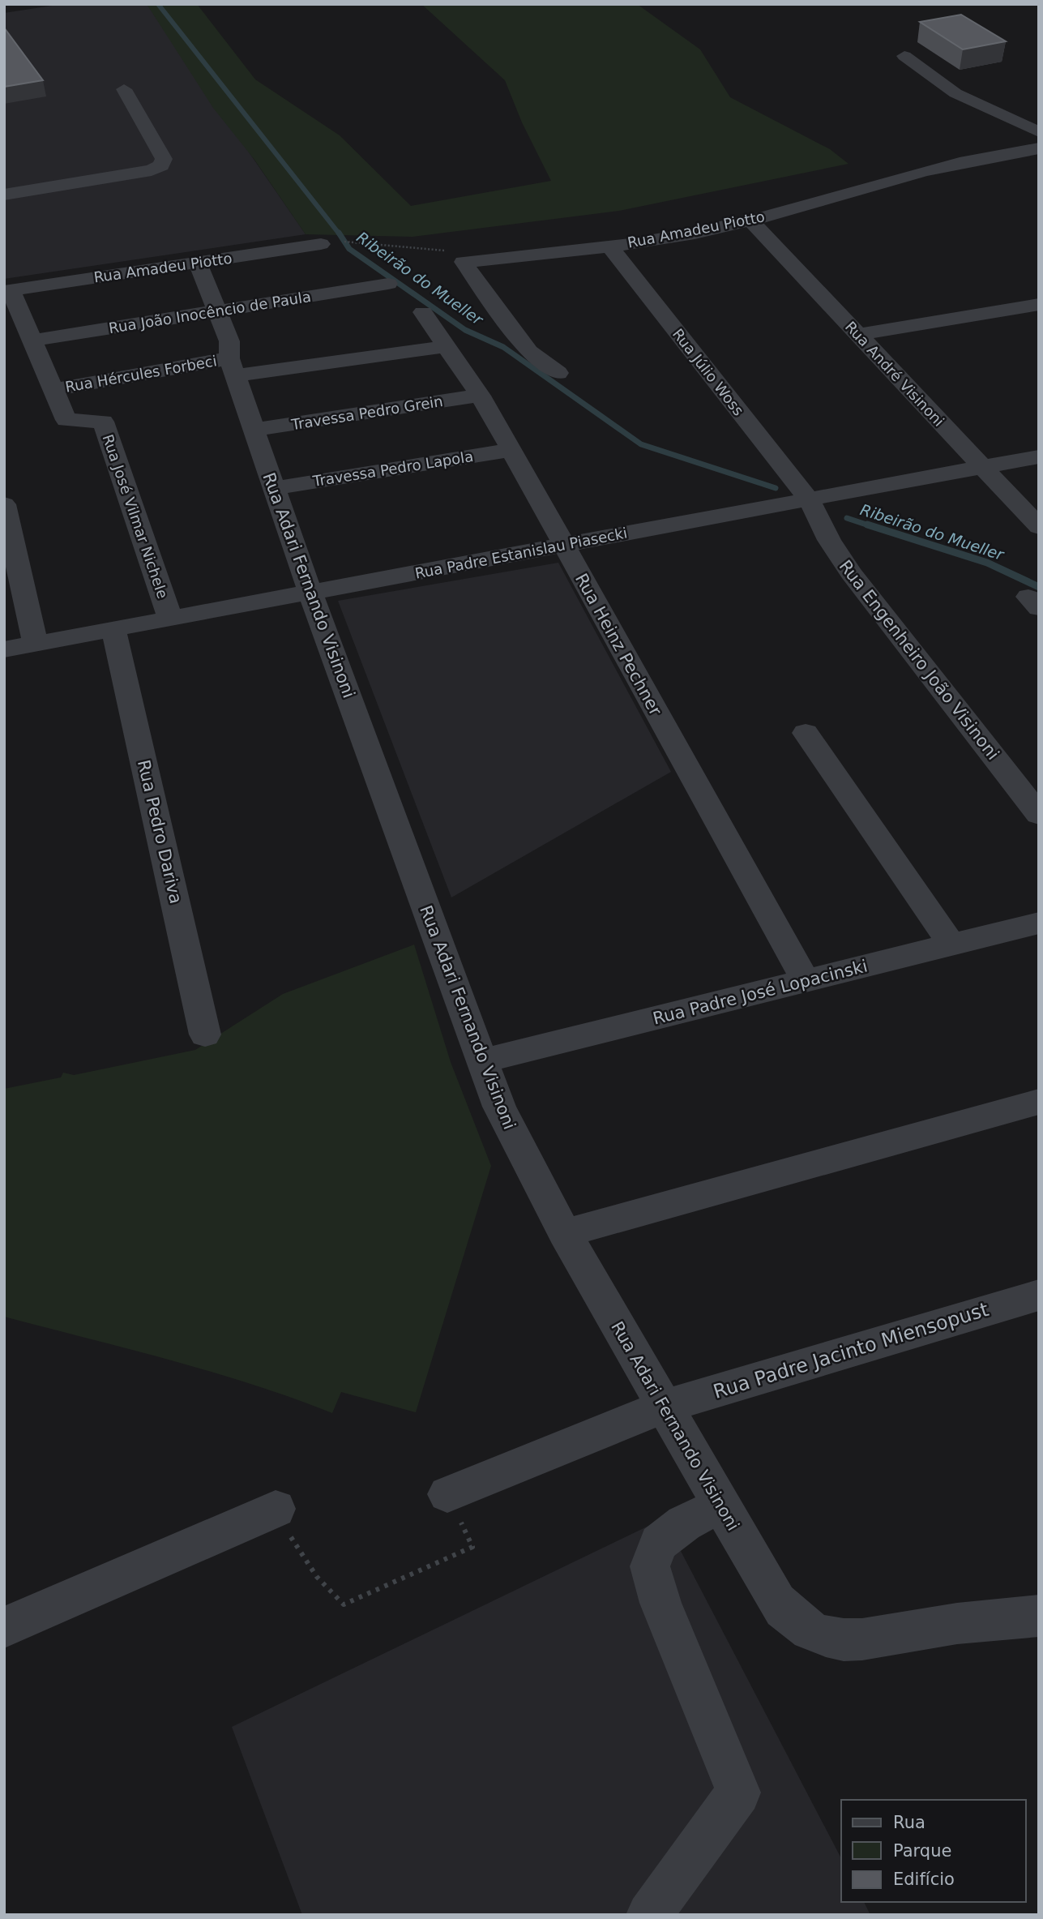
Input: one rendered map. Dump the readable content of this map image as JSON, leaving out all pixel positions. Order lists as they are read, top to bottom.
{
  "streets": {
    "street": [
      "Rua Amadeu Piotto",
      "Rua João Inocêncio de Paula",
      "Rua Júlio Woss",
      "Rua Hércules Forbeci",
      "Rua André Visinoni",
      "Travessa Pedro Grein",
      "Travessa Pedro Lapola",
      "Rua José Vilmar Nichele",
      "Rua Padre Estanislau Piasecki",
      "Rua Adari Fernando Visinoni",
      "Rua Heinz Pechner",
      "Rua Engenheiro João Visinoni",
      "Rua Pedro Dariva",
      "Rua Padre José Lopacinski",
      "Rua Padre Jacinto Miensopust"
    ]
  },
  "crossings": [
    ["Rua Amadeu Piotto", "Rua Júlio Woss"],
    ["Rua Amadeu Piotto", "Rua André Visinoni"],
    ["Rua Amadeu Piotto", "Rua José Vilmar Nichele"],
    ["Rua Amadeu Piotto", "Rua Adari Fernando Visinoni"],
    ["Rua João Inocêncio de Paula", "Rua José Vilmar Nichele"],
    ["Rua João Inocêncio de Paula", "Rua Adari Fernando Visinoni"],
    ["Rua Júlio Woss", "Rua Padre Estanislau Piasecki"],
    ["Rua Júlio Woss", "Rua Engenheiro João Visinoni"],
    ["Rua Hércules Forbeci", "Rua José Vilmar Nichele"],
    ["Rua Hércules Forbeci", "Rua Adari Fernando Visinoni"],
    ["Rua Hércules Forbeci", "Rua Heinz Pechner"],
    ["Rua André Visinoni", "Rua Padre Estanislau Piasecki"],
    ["Travessa Pedro Grein", "Rua Adari Fernando Visinoni"],
    ["Travessa Pedro Grein", "Rua Heinz Pechner"],
    ["Travessa Pedro Lapola", "Rua Adari Fernando Visinoni"],
    ["Travessa Pedro Lapola", "Rua Heinz Pechner"],
    ["Rua José Vilmar Nichele", "Rua Padre Estanislau Piasecki"],
    ["Rua Padre Estanislau Piasecki", "Rua Adari Fernando Visinoni"],
    ["Rua Padre Estanislau Piasecki", "Rua Heinz Pechner"],
    ["Rua Padre Estanislau Piasecki", "Rua Engenheiro João Visinoni"],
    ["Rua Padre Estanislau Piasecki", "Rua Pedro Dariva"],
    ["Rua Adari Fernando Visinoni", "Rua Padre José Lopacinski"],
    ["Rua Adari Fernando Visinoni", "Rua Padre Jacinto Miensopust"],
    ["Rua Heinz Pechner", "Rua Padre José Lopacinski"]
  ],
  "water": ["Ribeirão do Mueller"],
  "legend": ["Rua", "Parque", "Edifício"]
}
